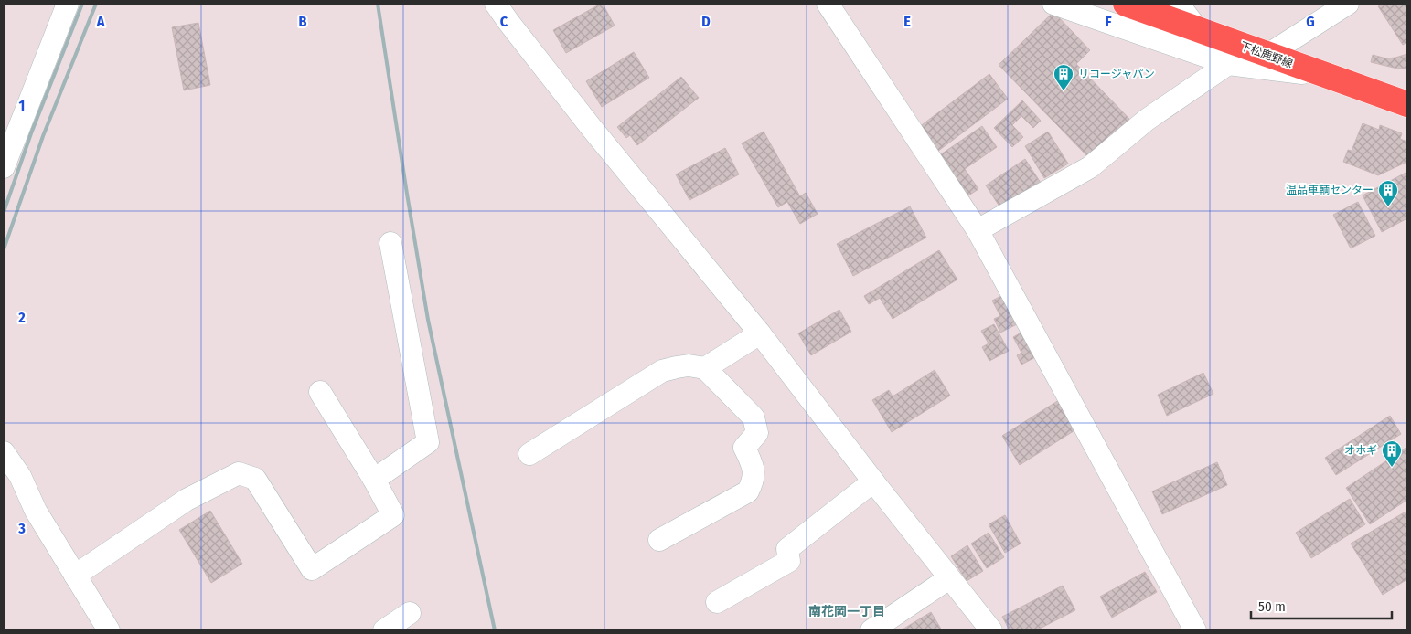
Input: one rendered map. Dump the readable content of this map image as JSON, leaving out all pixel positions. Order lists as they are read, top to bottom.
{
  "streets": {
    "main road": ["下松鹿野線"]
  },
  "districts": ["南花岡一丁目"],
  "places": {
    "building": ["リコージャパン", "温品車輌センター", "オホギ"]
  },
  "scale_bar": "50 m",
  "grid": {
    "columns": [
      "A",
      "B",
      "C",
      "D",
      "E",
      "F",
      "G"
    ],
    "rows": ["1", "2", "3"]
  }
}
